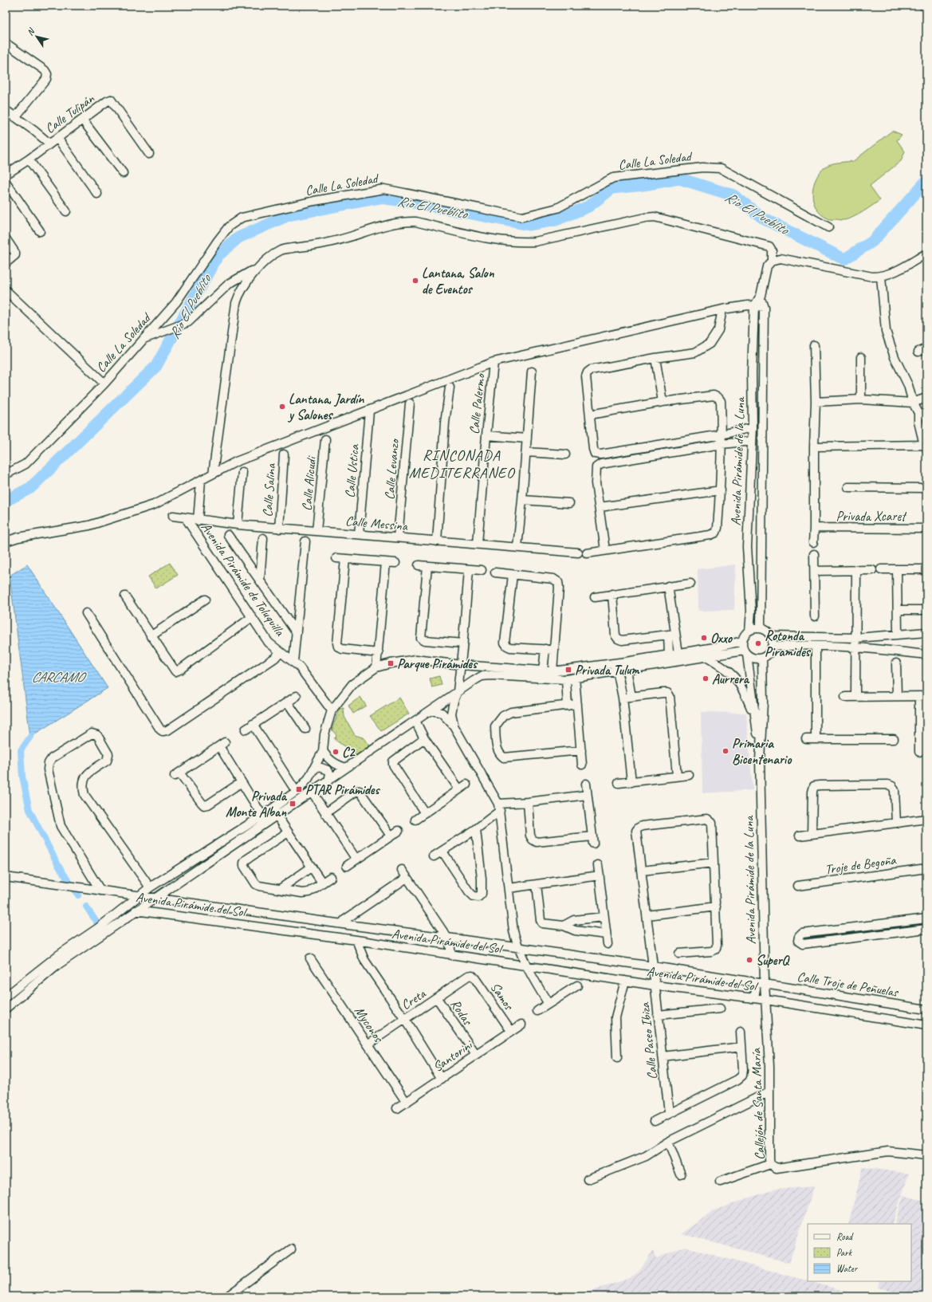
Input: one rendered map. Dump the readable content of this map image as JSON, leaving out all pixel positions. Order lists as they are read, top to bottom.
{
  "streets": {
    "street": [
      "Calle Tulipán",
      "Calle La Soledad",
      "Calle Palermo",
      "Avenida Pirámide de la Luna",
      "Calle Levanzo",
      "Calle Ustica",
      "Calle Alicudi",
      "Calle Salina",
      "Privada Xcaret",
      "Calle Messina",
      "Avenida Pirámide de Toluquilla",
      "Troje de Begoña",
      "Avenida Pirámide del Sol",
      "Calle Troje de Peñuelas",
      "Samos",
      "Creta",
      "Rodas",
      "Myconos",
      "Calle Paseo Ibiza",
      "Santorini",
      "Callejón de Santa María"
    ]
  },
  "crossings": [
    ["Calle Palermo", "Calle Messina"],
    ["Avenida Pirámide de la Luna", "Avenida Pirámide del Sol"],
    ["Avenida Pirámide de la Luna", "Calle Troje de Peñuelas"],
    ["Avenida Pirámide de la Luna", "Callejón de Santa María"],
    ["Calle Levanzo", "Calle Messina"],
    ["Calle Ustica", "Calle Messina"],
    ["Calle Alicudi", "Calle Messina"],
    ["Calle Salina", "Calle Messina"],
    ["Calle Messina", "Avenida Pirámide de Toluquilla"],
    ["Avenida Pirámide del Sol", "Calle Troje de Peñuelas"],
    ["Avenida Pirámide del Sol", "Calle Paseo Ibiza"],
    ["Avenida Pirámide del Sol", "Callejón de Santa María"],
    ["Samos", "Creta"],
    ["Samos", "Santorini"],
    ["Creta", "Rodas"],
    ["Creta", "Myconos"],
    ["Rodas", "Santorini"],
    ["Myconos", "Santorini"]
  ],
  "districts": ["RINCONADA MEDITERRANEO"],
  "water": ["Rio El Pueblito", "CARCAMO"],
  "places": {
    "other": [
      "Lantana, Salon de Eventos",
      "Lantana, Jardín y Salones",
      "Oxxo",
      "Rotonda Piramides",
      "Aurrera",
      "Primaria Bicentenario",
      "C2",
      "SuperQ"
    ],
    "transit": [
      "Parque Pirámides",
      "Privada Tulum",
      "PTAR Pirámides",
      "Privada Monte Alban"
    ]
  },
  "legend": ["Road", "Park", "Water"],
  "north": "top left"
}
